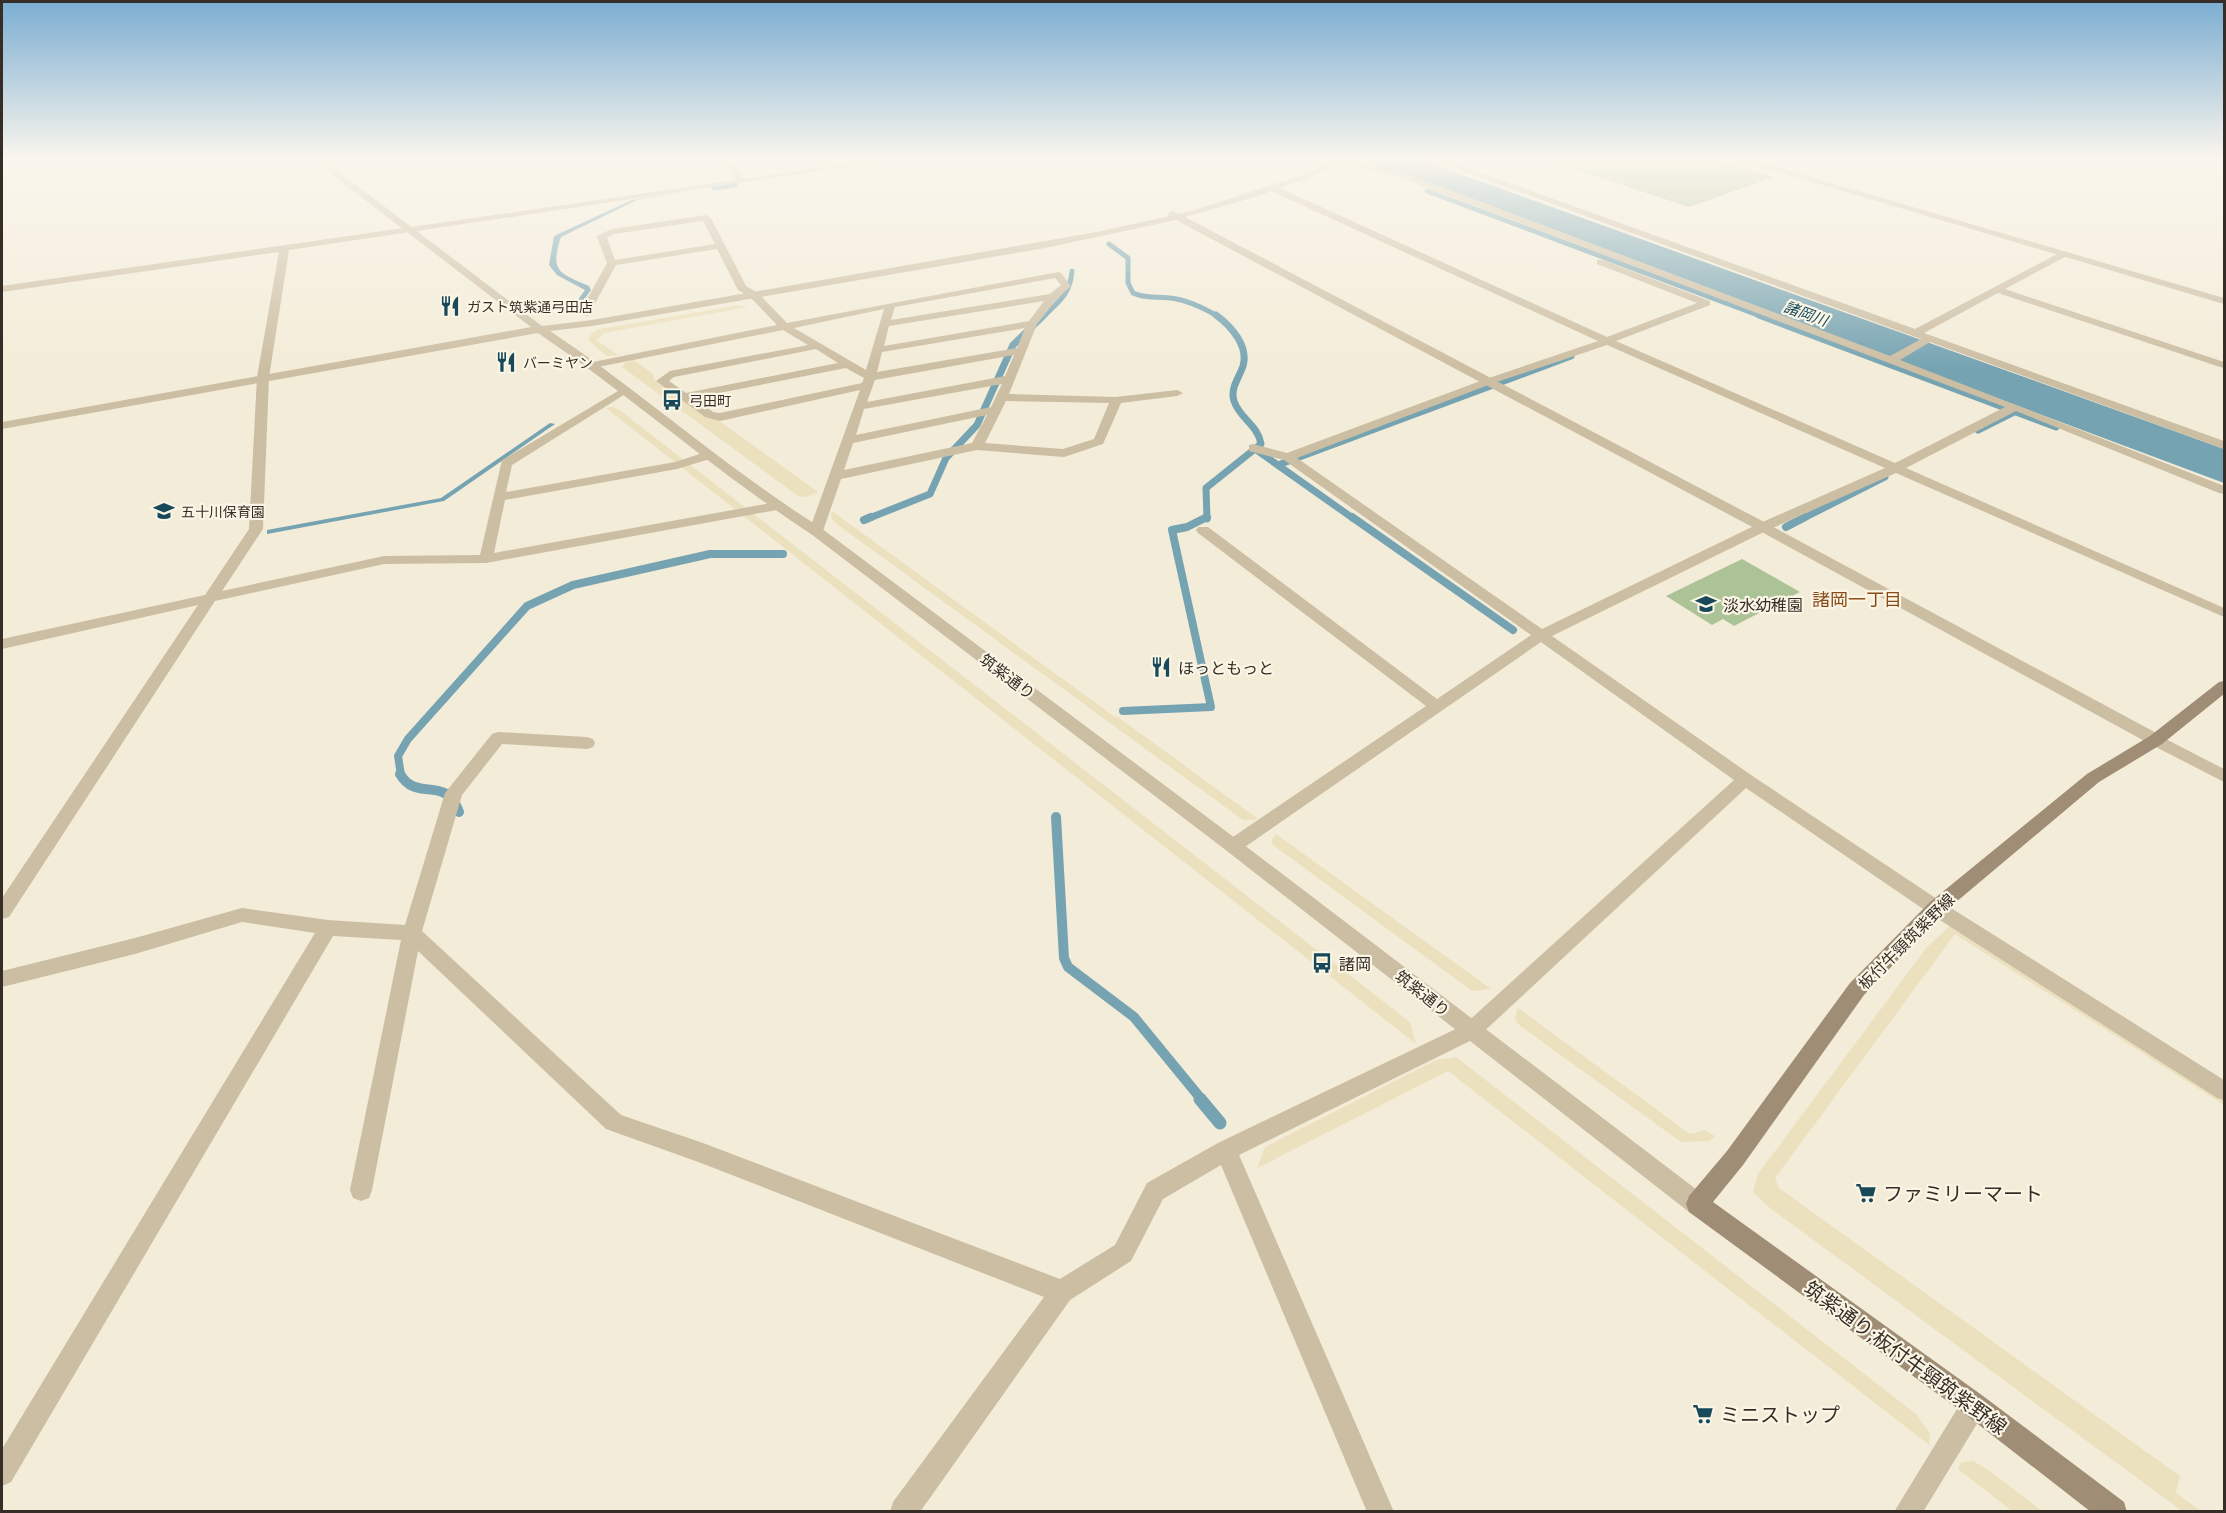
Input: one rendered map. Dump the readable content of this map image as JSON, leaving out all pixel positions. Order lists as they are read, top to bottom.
{
  "streets": {
    "main road": ["板付牛頸筑紫野線", "筑紫通り;板付牛頸筑紫野線"],
    "street": ["筑紫通り"]
  },
  "crossings": [
    ["筑紫通り", "板付牛頸筑紫野線"],
    ["筑紫通り", "筑紫通り;板付牛頸筑紫野線"],
    ["板付牛頸筑紫野線", "筑紫通り;板付牛頸筑紫野線"]
  ],
  "districts": ["諸岡一丁目"],
  "water": ["諸岡川"],
  "places": {
    "restaurant": ["ガスト筑紫通弓田店", "バーミヤン", "ほっともっと"],
    "bus stop": ["弓田町", "諸岡"],
    "school or university": ["五十川保育園", "淡水幼稚園"],
    "supermarket": ["ファミリーマート", "ミニストップ"]
  }
}
